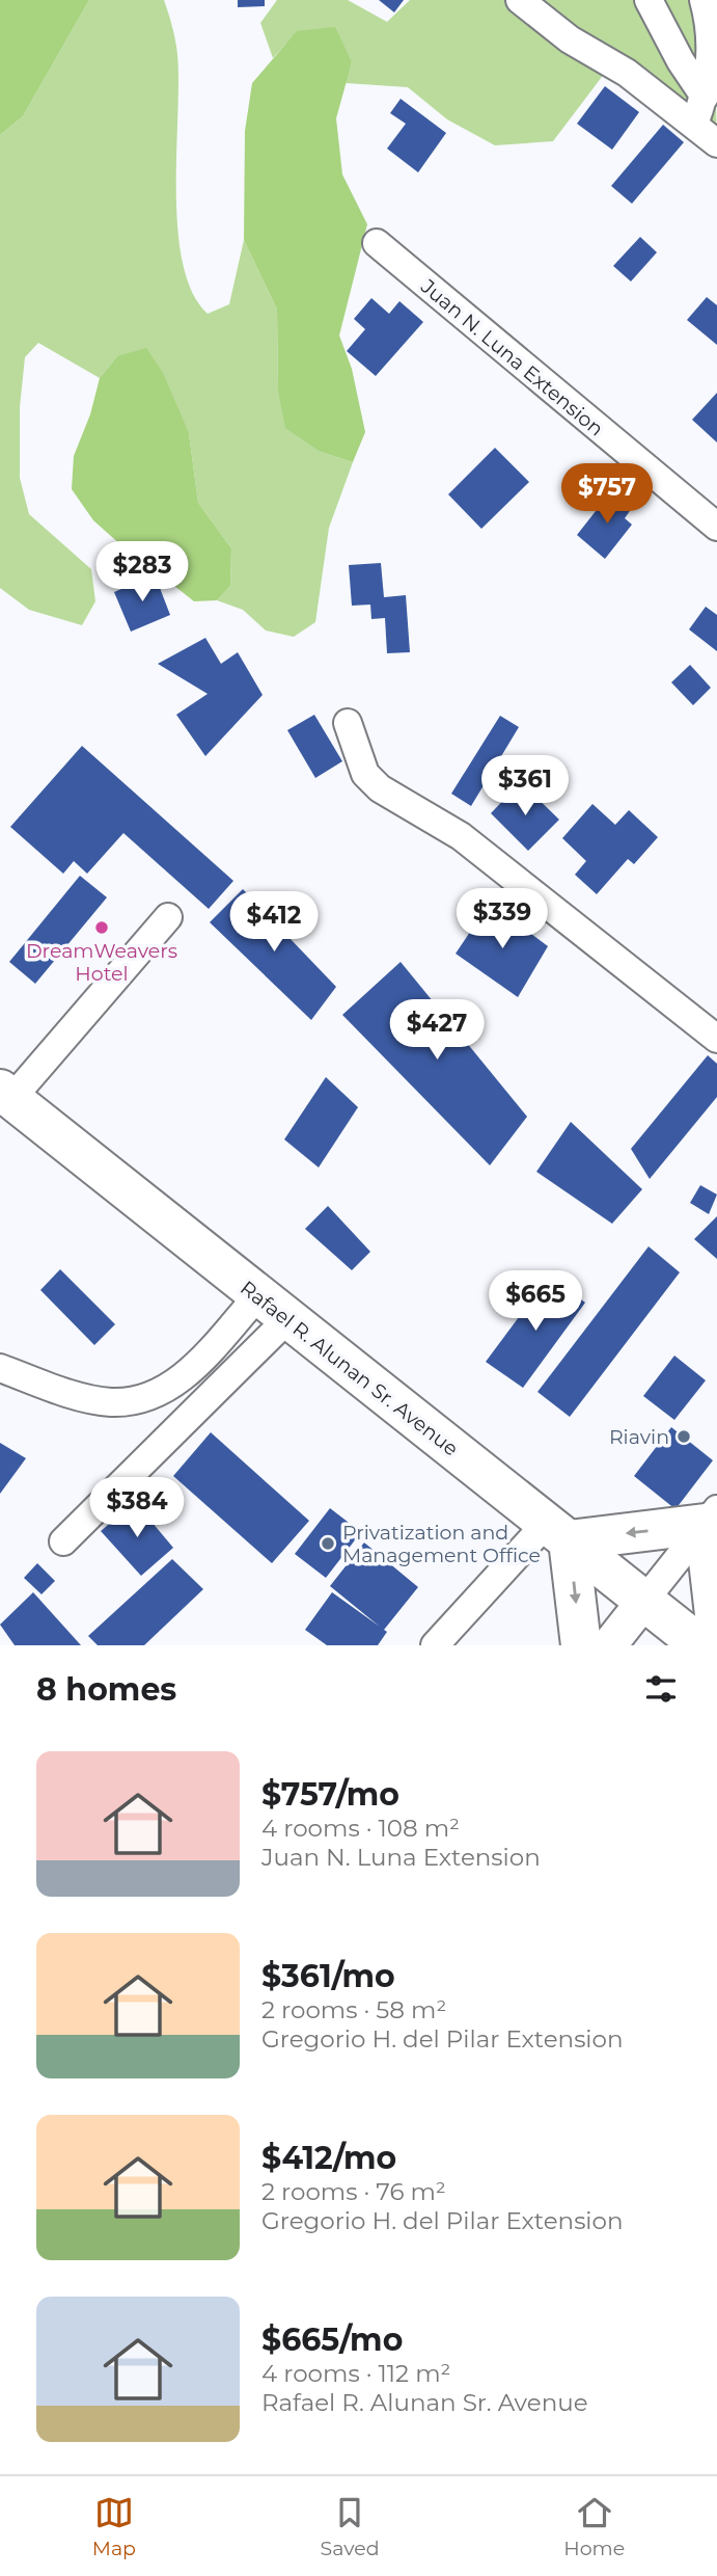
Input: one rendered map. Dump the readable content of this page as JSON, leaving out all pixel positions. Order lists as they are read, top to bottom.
{
  "streets": {
    "highway": ["Rafael R. Alunan Sr. Avenue"],
    "street": ["Juan N. Luna Extension"]
  },
  "places": ["DreamWeavers Hotel", "Riavin", "Privatization and Management Office"],
  "page": {
    "price": [
      "$757",
      "$283",
      "$361",
      "$339",
      "$412",
      "$427",
      "$665",
      "$384"
    ],
    "heading": "8 homes",
    "list": [
      {
        "name": "$757/mo",
        "note": "4 rooms · 108 m² · Juan N. Luna Extension"
      },
      {
        "name": "$361/mo",
        "note": "2 rooms · 58 m² · Gregorio H. del Pilar Extension"
      },
      {
        "name": "$412/mo",
        "note": "2 rooms · 76 m² · Gregorio H. del Pilar Extension"
      },
      {
        "name": "$665/mo",
        "note": "4 rooms · 112 m² · Rafael R. Alunan Sr. Avenue"
      }
    ],
    "tabs": ["Map", "Saved", "Home"]
  }
}
